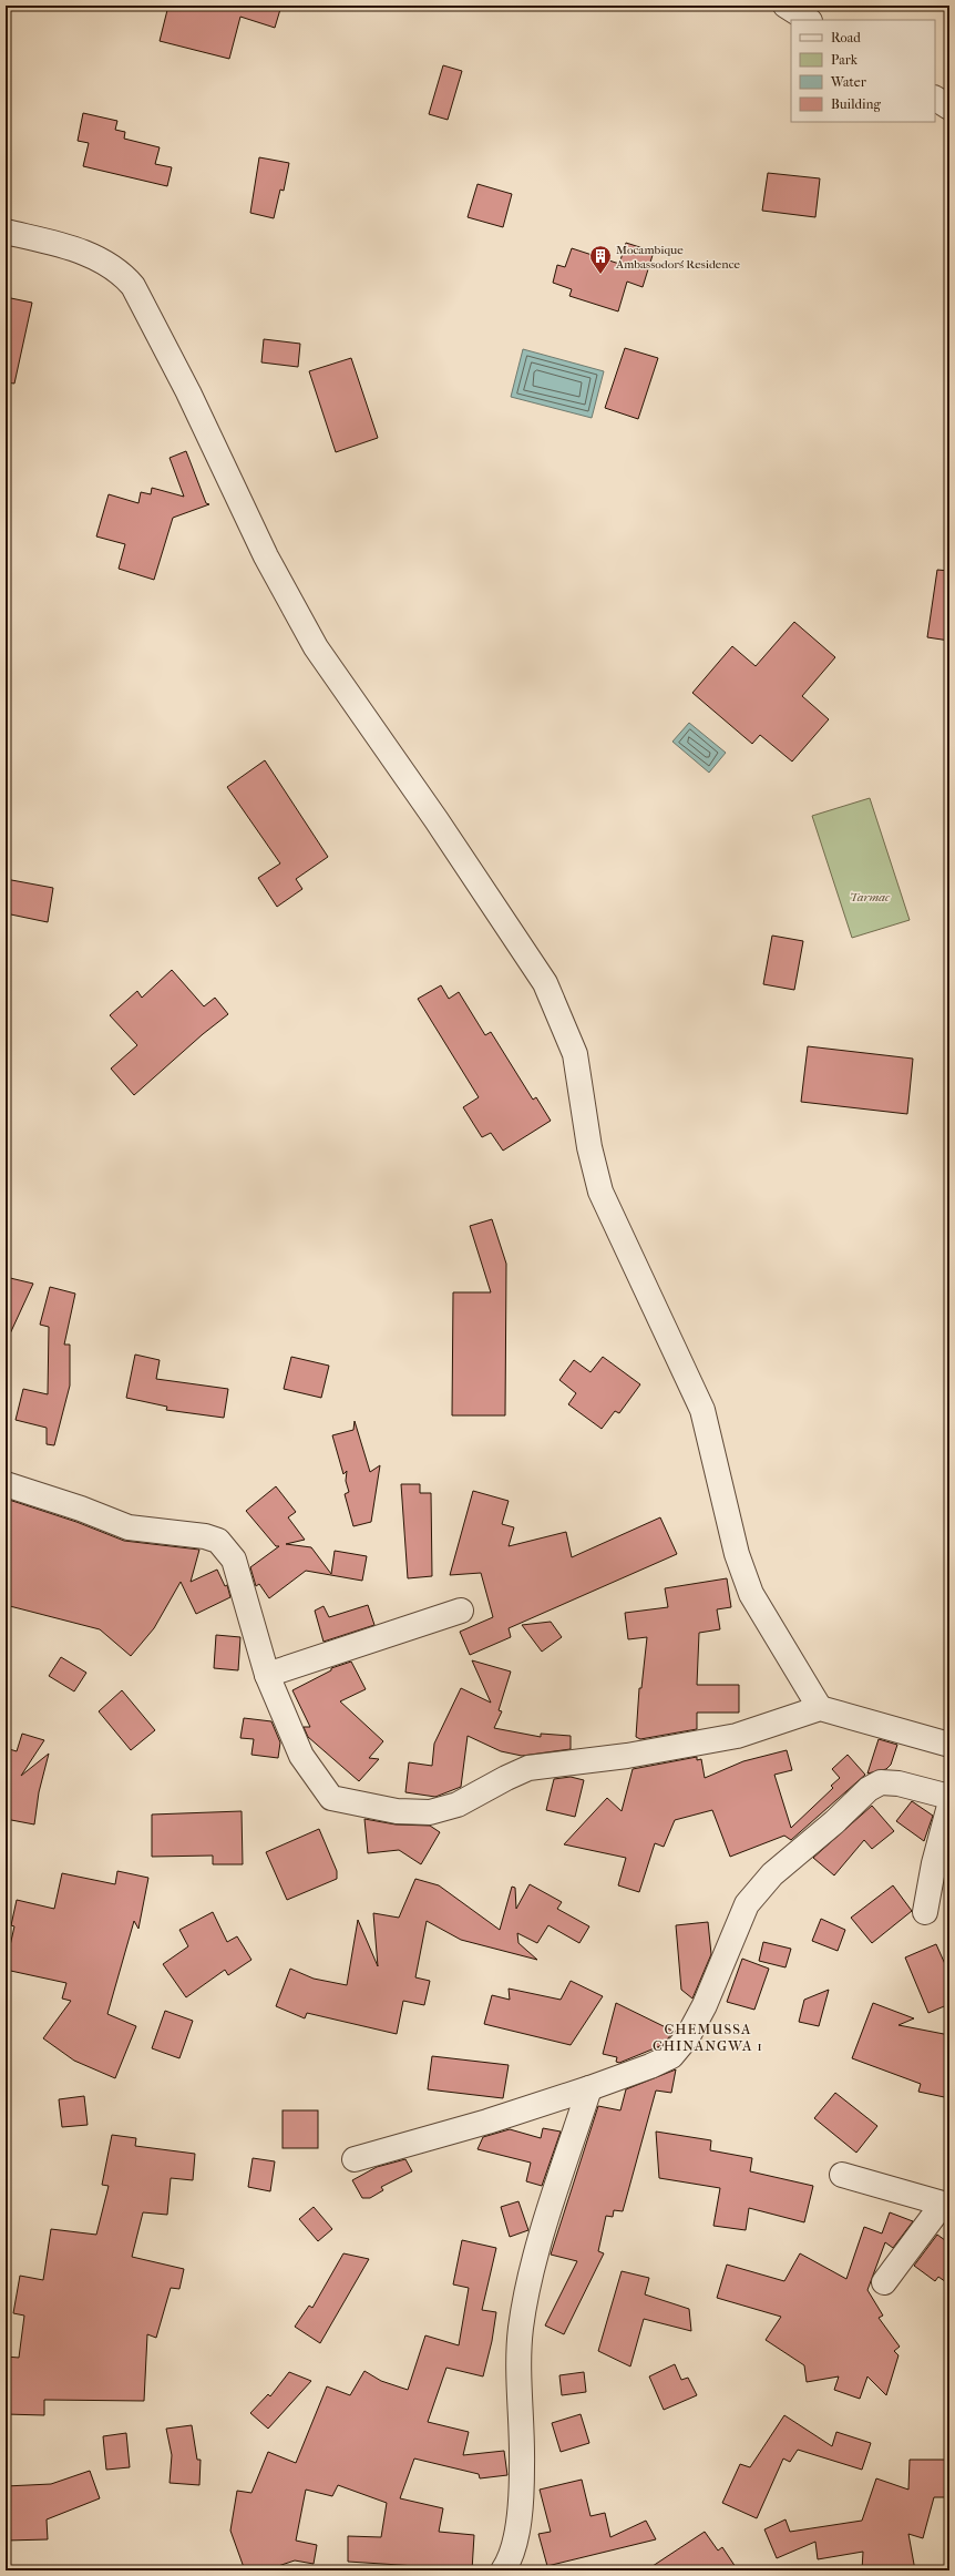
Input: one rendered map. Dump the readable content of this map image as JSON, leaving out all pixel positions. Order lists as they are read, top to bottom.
{
  "districts": ["CHEMUSSA CHINANGWA 1"],
  "parks": ["Tarmac"],
  "places": {
    "building": ["Mocambique Ambassodorś Residence"]
  },
  "legend": [
    "Road",
    "Park",
    "Water",
    "Building"
  ]
}
